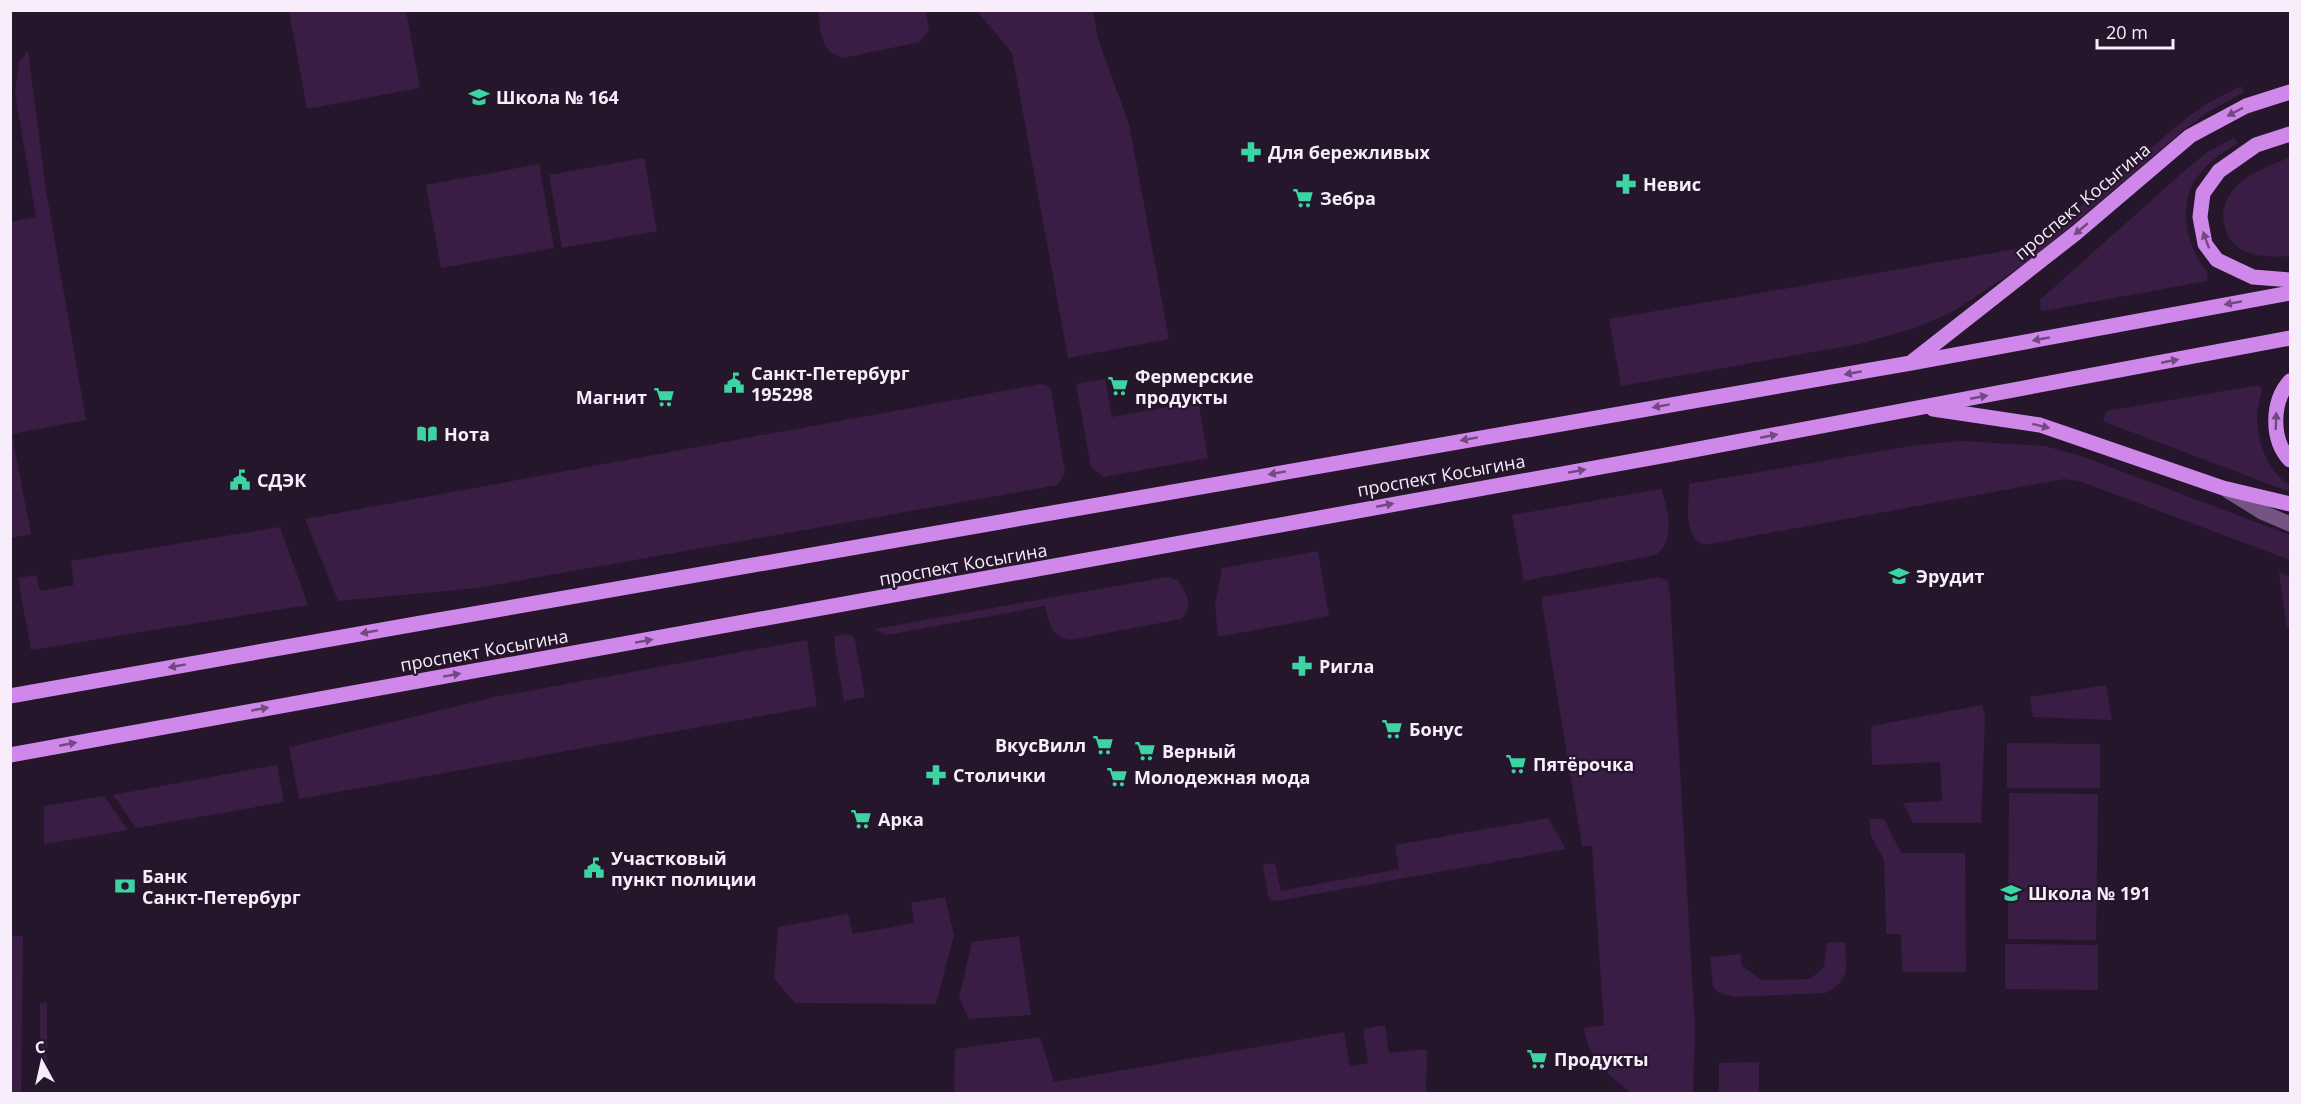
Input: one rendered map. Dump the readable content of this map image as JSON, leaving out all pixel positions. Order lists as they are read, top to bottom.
{
  "streets": {
    "main road": ["проспект Косыгина"]
  },
  "places": {
    "school or university": ["Школа № 164", "Эрудит", "Школа № 191"],
    "pharmacy": [
      "Для бережливых",
      "Невис",
      "Ригла",
      "Столички"
    ],
    "supermarket": [
      "Зебра",
      "Фермерские продукты",
      "Магнит",
      "Бонус",
      "ВкусВилл",
      "Верный",
      "Пятёрочка",
      "Молодежная мода",
      "Арка",
      "Продукты"
    ],
    "public building": ["Санкт-Петербург 195298", "СДЭК", "Участковый пункт полиции"],
    "library": ["Нота"],
    "bank": ["Банк Санкт-Петербург"]
  },
  "scale_bar": "20 m",
  "north": "top"
}
